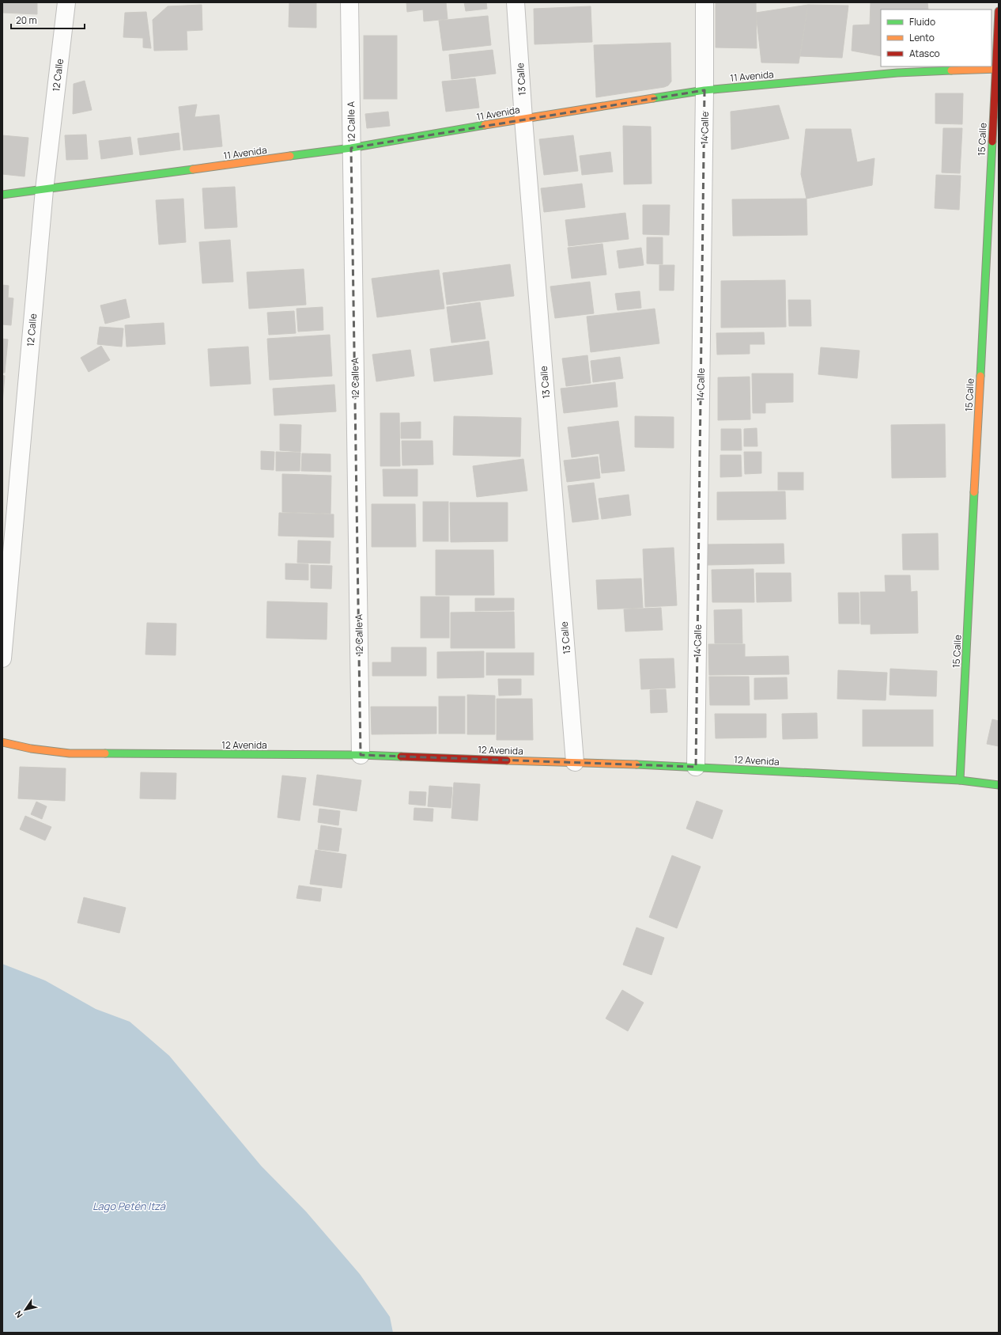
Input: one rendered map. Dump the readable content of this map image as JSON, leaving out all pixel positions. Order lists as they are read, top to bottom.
{
  "streets": {
    "street": [
      "12 Calle",
      "11 Avenida",
      "13 Calle",
      "12 Calle A",
      "14 Calle",
      "15 Calle",
      "12 Avenida"
    ]
  },
  "crossings": [
    ["12 Calle", "11 Avenida"],
    ["11 Avenida", "13 Calle"],
    ["11 Avenida", "12 Calle A"],
    ["11 Avenida", "14 Calle"],
    ["11 Avenida", "15 Calle"],
    ["13 Calle", "12 Avenida"],
    ["12 Calle A", "12 Avenida"],
    ["14 Calle", "12 Avenida"],
    ["15 Calle", "12 Avenida"]
  ],
  "water": ["Lago Petén Itzá"],
  "legend": ["Fluido", "Lento", "Atasco"],
  "scale_bar": "20 m",
  "north": "bottom left"
}
